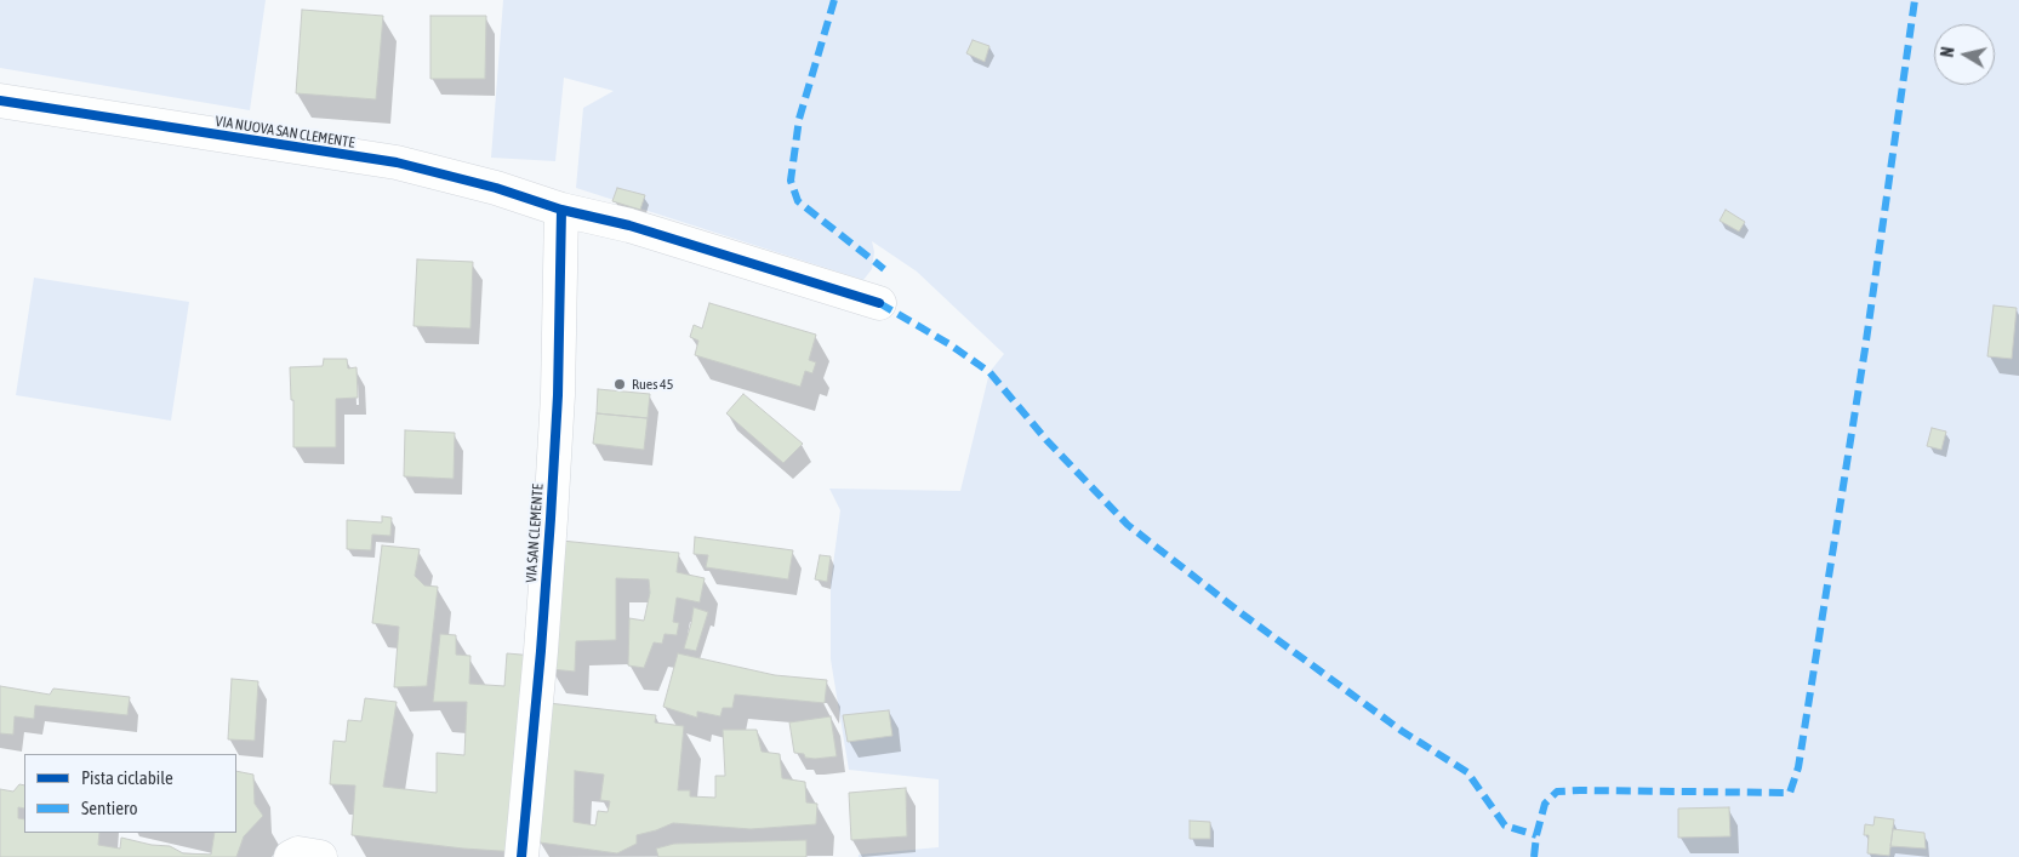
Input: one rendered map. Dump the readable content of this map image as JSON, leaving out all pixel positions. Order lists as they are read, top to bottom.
{
  "streets": {
    "street": ["VIA NUOVA SAN CLEMENTE", "VIA SAN CLEMENTE"]
  },
  "crossings": [
    ["VIA NUOVA SAN CLEMENTE", "VIA SAN CLEMENTE"]
  ],
  "places": ["Rues 45"],
  "legend": ["Pista ciclabile", "Sentiero"],
  "north": "left"
}
